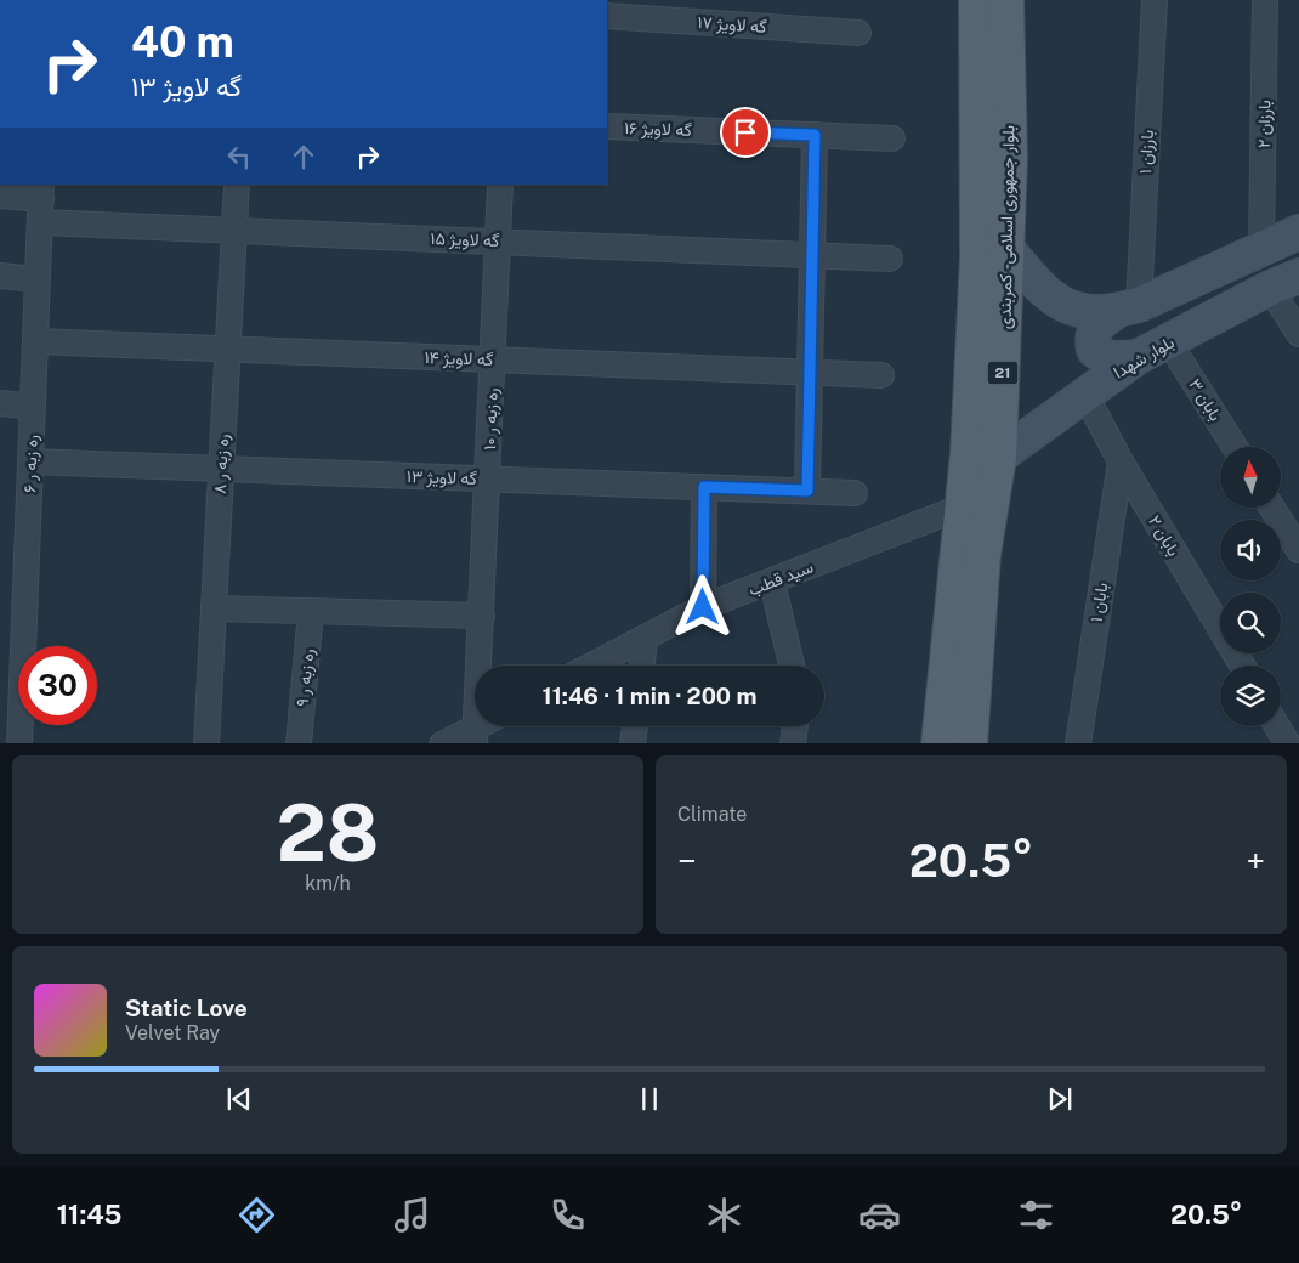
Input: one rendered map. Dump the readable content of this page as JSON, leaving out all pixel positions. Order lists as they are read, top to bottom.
{
  "streets": {
    "main road": ["بلوار جمهوری اسلامی - کمربندی", "بلوار شهدا", "21"],
    "street": [
      "گه لاویژ ۱۷",
      "بارزان ۲",
      "۱۶ گه لاویژ",
      "بارزان ۱",
      "گه لاویژ ۱۵",
      "گه لاویژ ۱۴",
      "بابان ۳",
      "ره زبه ر ۱۰",
      "ره زبه ر ۶",
      "۸ ره زبه ر",
      "گه لاویژ ۱۳",
      "بابان ۲",
      "سید قطب",
      "بابان ۱",
      "ره زبه ر ۹"
    ]
  },
  "crossings": [
    ["بلوار جمهوری اسلامی - کمربندی", "بلوار شهدا"],
    ["بلوار جمهوری اسلامی - کمربندی", "سید قطب"],
    ["گه لاویژ ۱۵", "ره زبه ر ۱۰"],
    ["گه لاویژ ۱۵", "ره زبه ر ۶"],
    ["گه لاویژ ۱۵", "۸ ره زبه ر"],
    ["بلوار شهدا", "بابان ۳"],
    ["بلوار شهدا", "بابان ۲"],
    ["گه لاویژ ۱۴", "ره زبه ر ۱۰"],
    ["گه لاویژ ۱۴", "ره زبه ر ۶"],
    ["گه لاویژ ۱۴", "۸ ره زبه ر"],
    ["ره زبه ر ۱۰", "گه لاویژ ۱۳"],
    ["ره زبه ر ۶", "گه لاویژ ۱۳"],
    ["۸ ره زبه ر", "گه لاویژ ۱۳"],
    ["بابان ۲", "بابان ۱"]
  ],
  "north": "top",
  "page": {
    "turn": ["40 m", "گه لاویژ ۱۳"],
    "limit": "30",
    "trip": "11:46 · 1 min · 200 m",
    "tile": [
      ["28", "km/h"],
      "Climate"
    ],
    "heat": ["−", "20.5°", "+"],
    "song": ["Static Love", "Velvet Ray"],
    "tabs": ["11:45", "20.5°"]
  }
}
